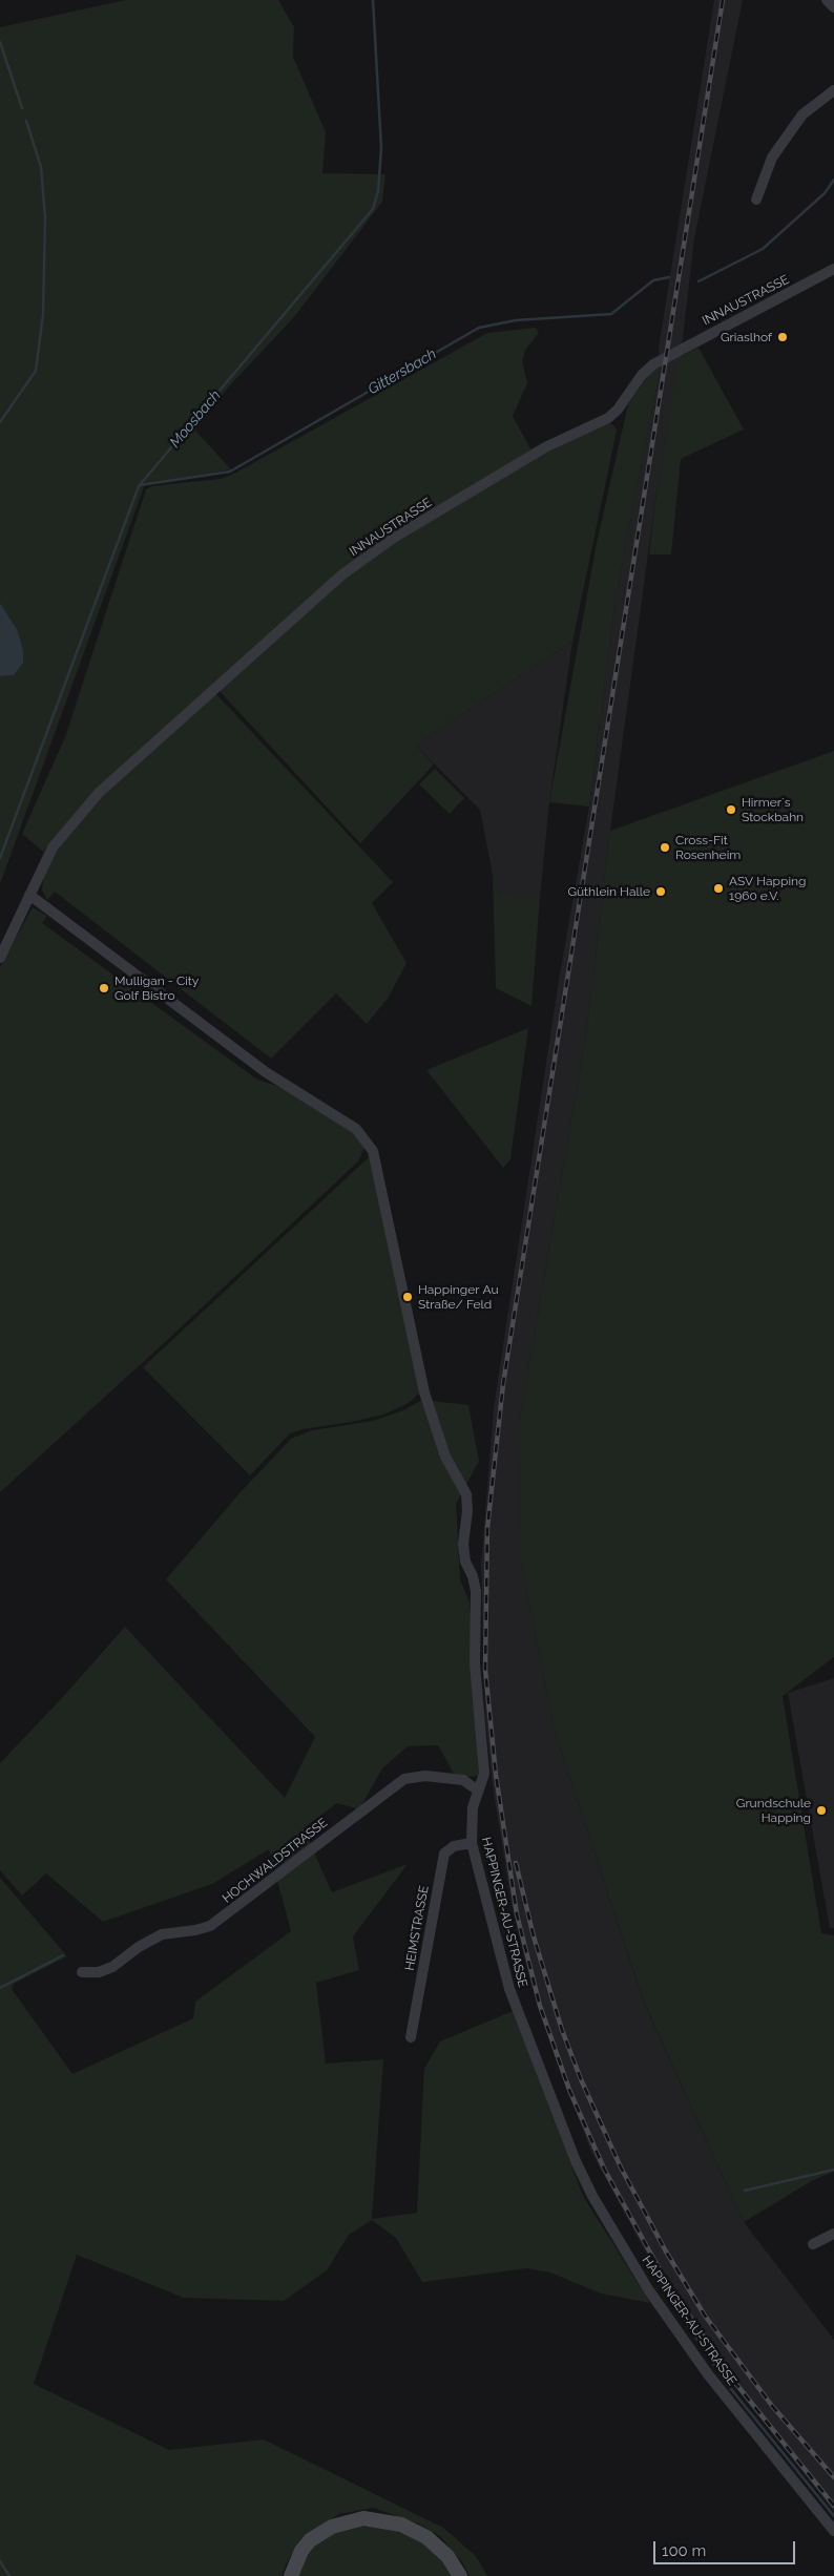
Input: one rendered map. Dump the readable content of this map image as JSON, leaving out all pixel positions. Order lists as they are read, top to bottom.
{
  "streets": {
    "street": [
      "INNAUSTRASSE",
      "HOCHWALDSTRASSE",
      "HAPPINGER-AU-STRASSE",
      "HEIMSTRASSE"
    ]
  },
  "crossings": [
    ["INNAUSTRASSE", "HAPPINGER-AU-STRASSE"],
    ["HOCHWALDSTRASSE", "HAPPINGER-AU-STRASSE"],
    ["HAPPINGER-AU-STRASSE", "HEIMSTRASSE"]
  ],
  "water": ["Gittersbach", "Moosbach"],
  "places": [
    "Griaslhof",
    "Hirmer´s Stockbahn",
    "Cross-Fit Rosenheim",
    "ASV Happing 1960 e.V.",
    "Güthlein Halle",
    "Mulligan - City Golf Bistro",
    "Happinger Au Straße/ Feld",
    "Grundschule Happing"
  ],
  "scale_bar": "100 m"
}
